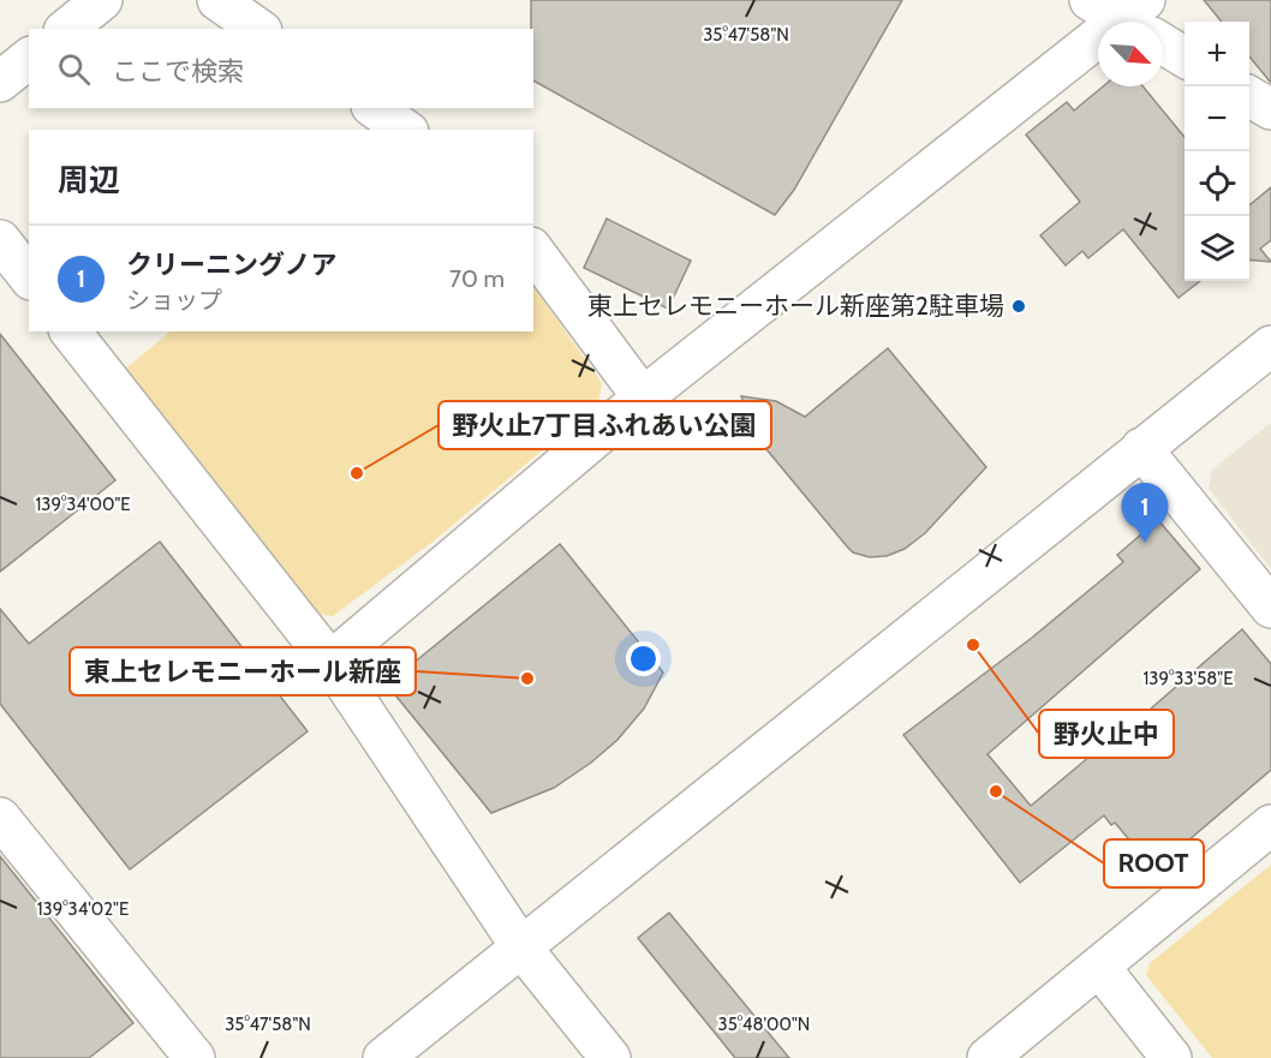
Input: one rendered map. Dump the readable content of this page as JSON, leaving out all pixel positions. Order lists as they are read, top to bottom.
{
  "places": [
    "東上セレモニーホール新座第2駐車場",
    "野火止7丁目ふれあい公園",
    "野火止中",
    "東上セレモニーホール新座",
    "ROOT"
  ],
  "north": "bottom right",
  "page": {
    "map_buttons": ["+", "−"],
    "search": "ここで検索",
    "heading": "周辺",
    "list": [
      {
        "mark": "1",
        "name": "クリーニングノア",
        "note": "ショップ",
        "value": "70 m"
      }
    ],
    "pins": "1"
  },
  "coordinates": [
    "35°47'58\"N",
    "139°34'00\"E",
    "139°33'58\"E",
    "139°34'02\"E",
    "35°48'00\"N"
  ]
}
